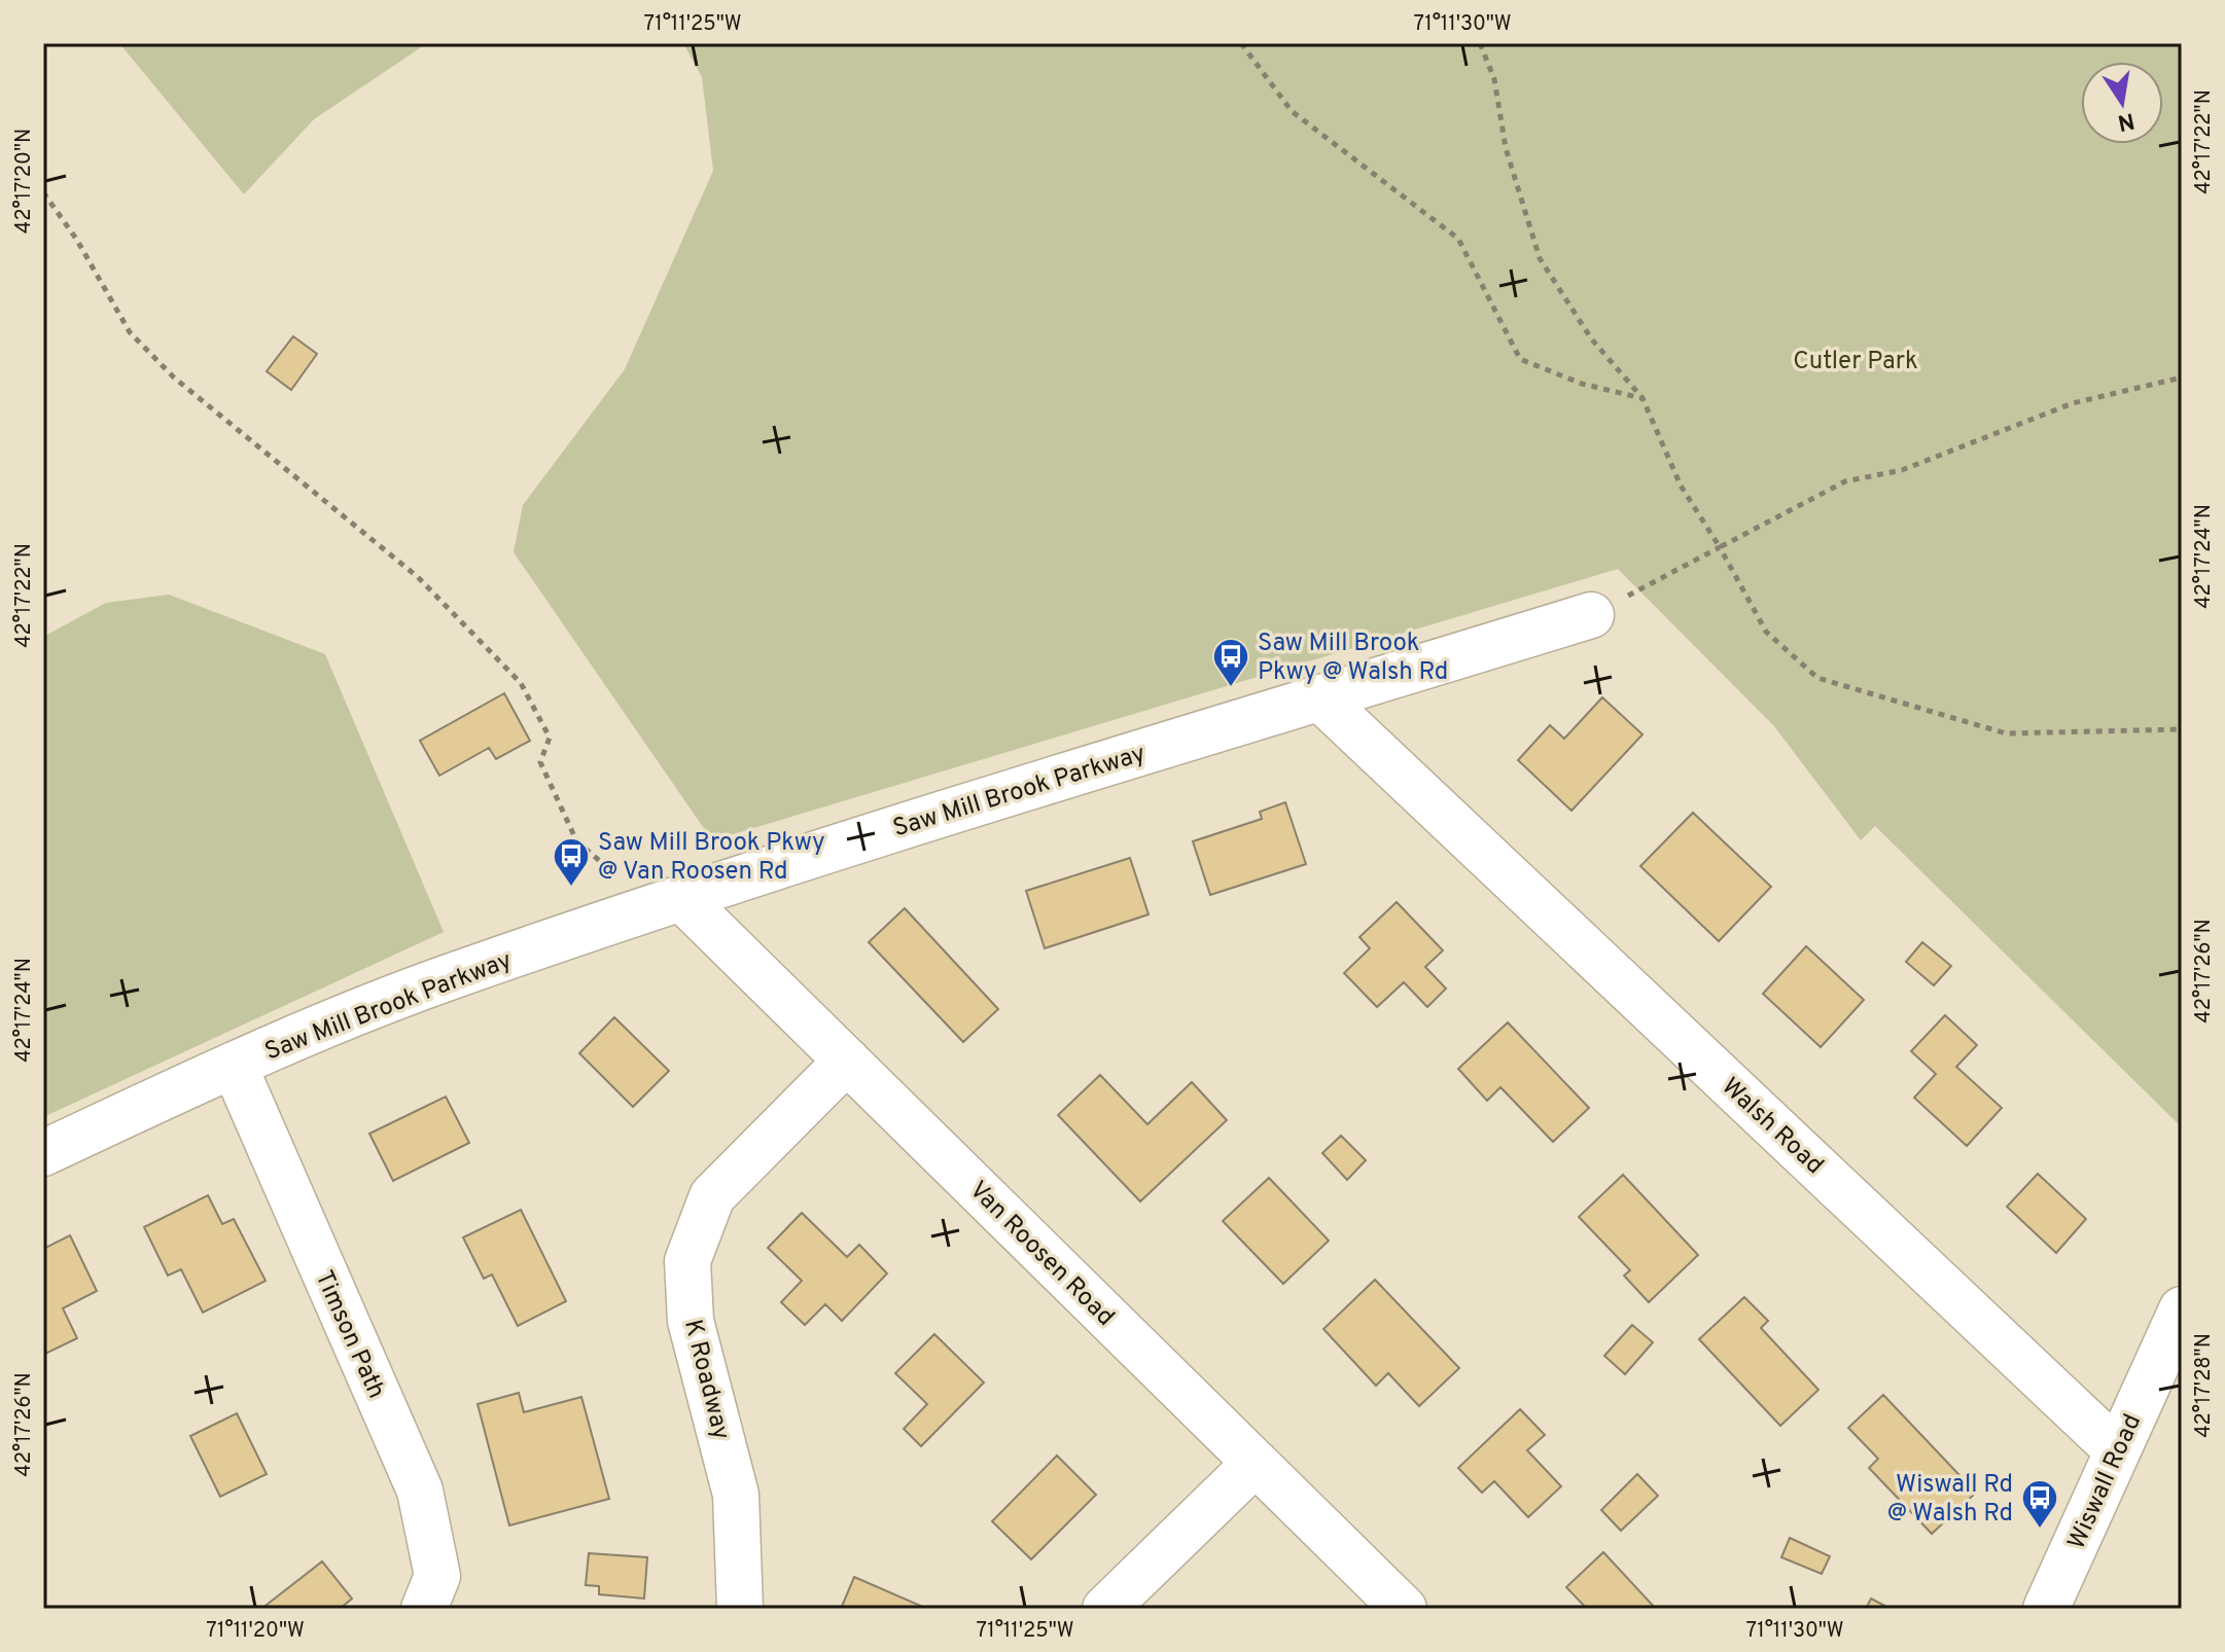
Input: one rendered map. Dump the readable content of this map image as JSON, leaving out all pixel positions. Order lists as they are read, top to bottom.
{
  "streets": {
    "street": [
      "Saw Mill Brook Parkway",
      "Walsh Road",
      "Van Roosen Road",
      "Timson Path",
      "K Roadway",
      "Wiswall Road"
    ]
  },
  "crossings": [
    ["Saw Mill Brook Parkway", "Walsh Road"],
    ["Saw Mill Brook Parkway", "Van Roosen Road"],
    ["Saw Mill Brook Parkway", "Timson Path"],
    ["Walsh Road", "Wiswall Road"],
    ["Van Roosen Road", "K Roadway"]
  ],
  "parks": ["Cutler Park"],
  "places": {
    "bus stop": ["Saw Mill Brook Pkwy @ Walsh Rd", "Saw Mill Brook Pkwy @ Van Roosen Rd", "Wiswall Rd @ Walsh Rd"]
  },
  "north": "bottom",
  "coordinates": [
    "71°11'25\"W",
    "71°11'30\"W",
    "42°17'22\"N",
    "42°17'20\"N",
    "42°17'24\"N",
    "42°17'26\"N",
    "42°17'28\"N",
    "71°11'20\"W"
  ]
}
